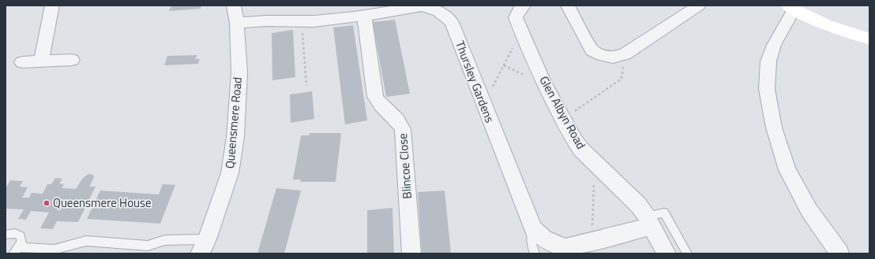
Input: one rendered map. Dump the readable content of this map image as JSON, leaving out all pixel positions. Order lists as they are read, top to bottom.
{
  "streets": {
    "street": [
      "Thursley Gardens",
      "Glen Albyn Road",
      "Queensmere Road",
      "Blincoe Close"
    ]
  },
  "crossings": [
    ["Thursley Gardens", "Glen Albyn Road"],
    ["Thursley Gardens", "Queensmere Road"],
    ["Thursley Gardens", "Blincoe Close"]
  ],
  "places": ["Queensmere House"]
}
